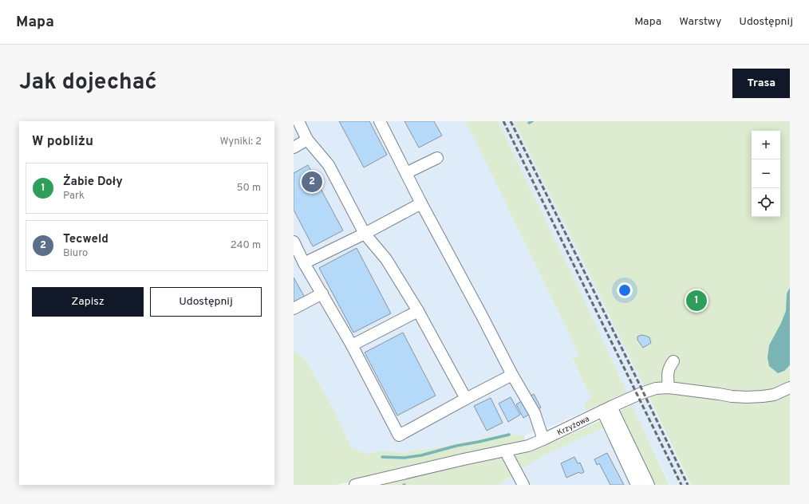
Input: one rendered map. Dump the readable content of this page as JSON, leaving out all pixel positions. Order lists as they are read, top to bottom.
{
  "streets": {
    "street": ["Krzyżowa"]
  },
  "page": {
    "header": "Mapa",
    "nav": ["Mapa", "Warstwy", "Udostępnij"],
    "title": "Jak dojechać",
    "buttons": [
      "Trasa",
      ["Zapisz", "Udostępnij"]
    ],
    "heading": ["W pobliżu", "Wyniki: 2"],
    "map_buttons": ["+", "−"],
    "list": [
      {
        "mark": "1",
        "name": "Żabie Doły",
        "note": "Park",
        "value": "50 m"
      },
      {
        "mark": "2",
        "name": "Tecweld",
        "note": "Biuro",
        "value": "240 m"
      }
    ],
    "pins": ["2", "1"]
  }
}
